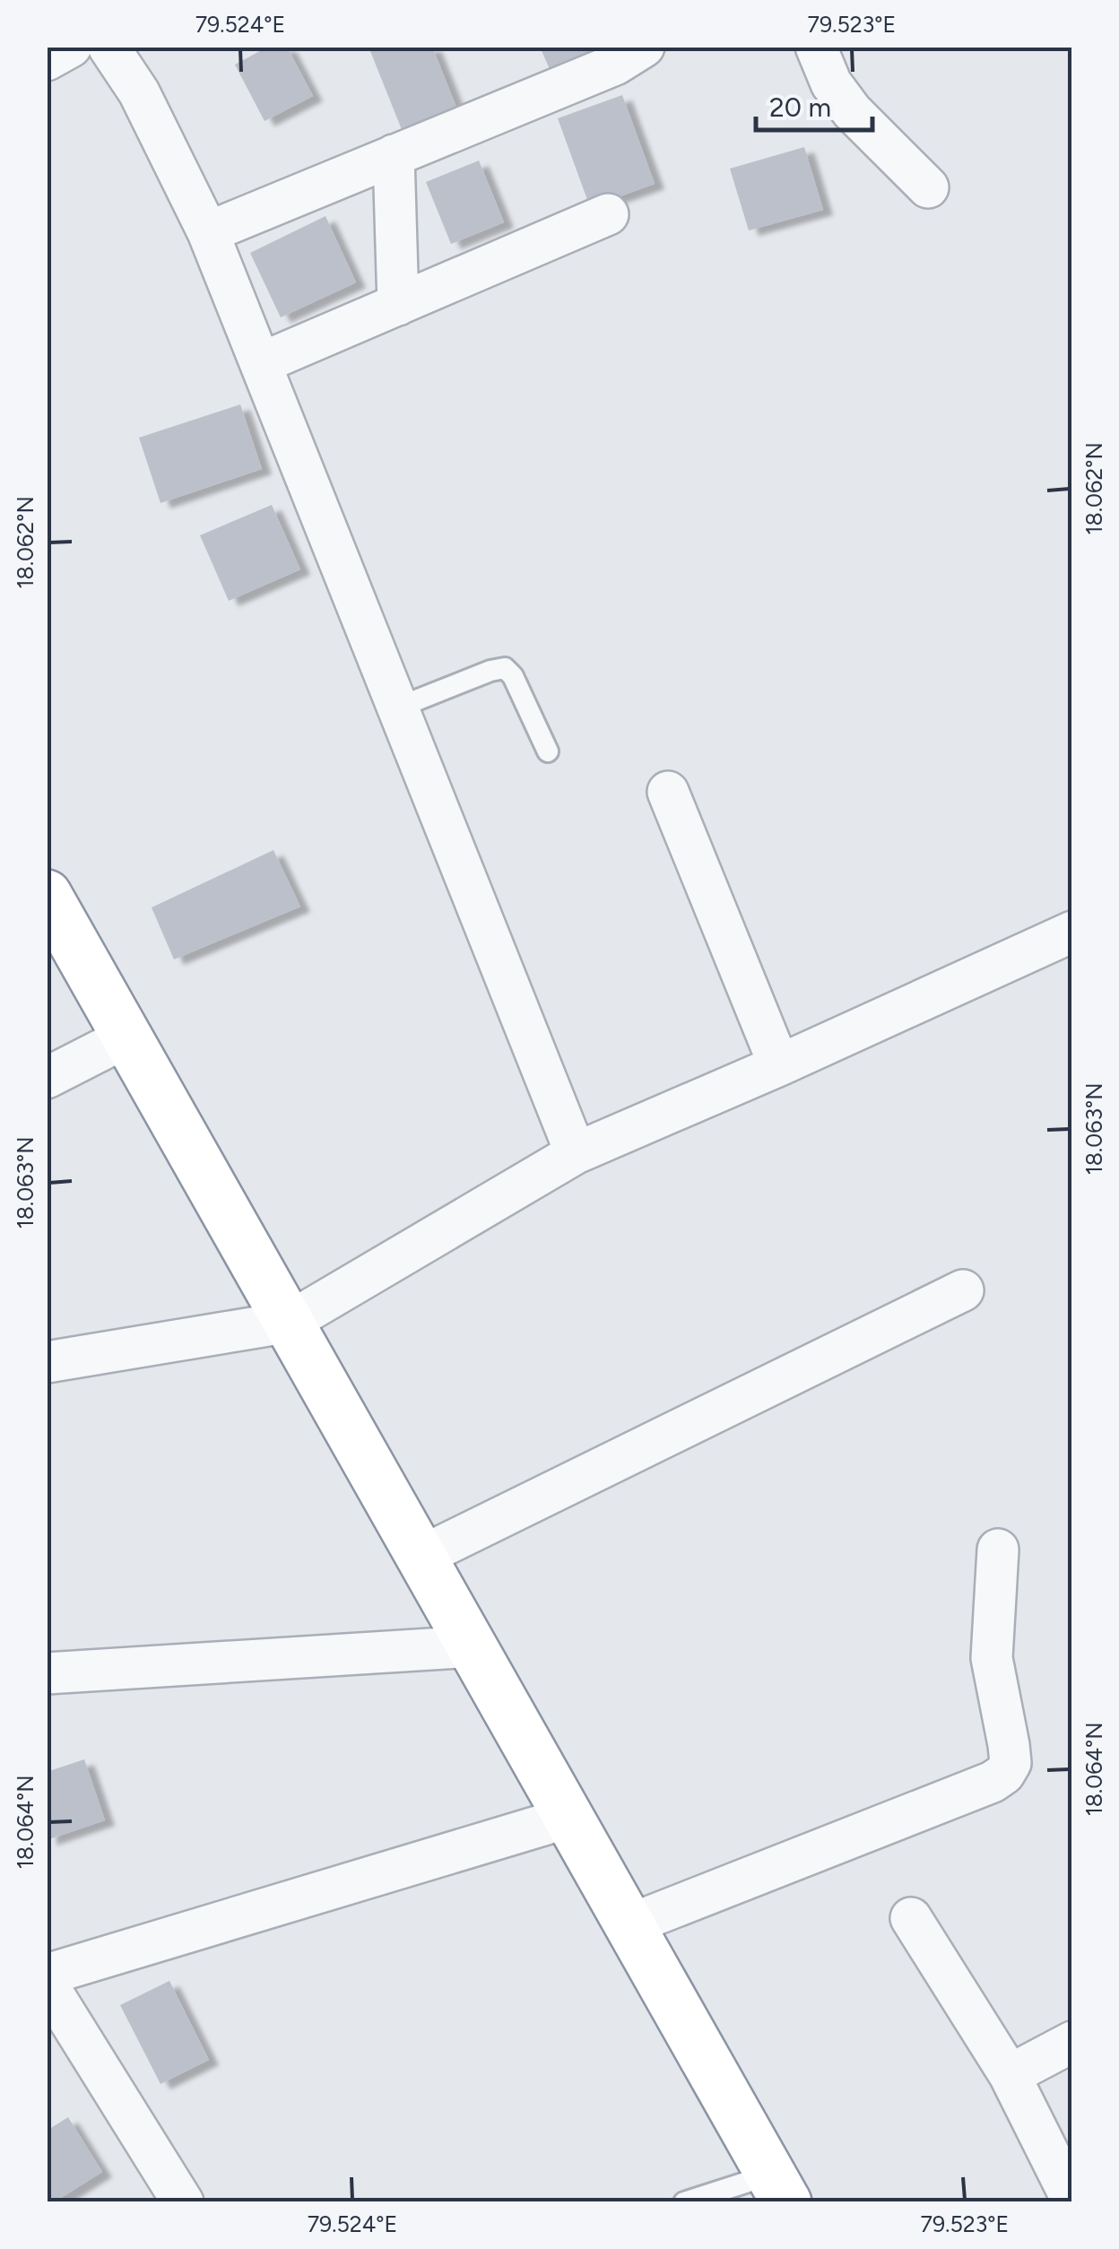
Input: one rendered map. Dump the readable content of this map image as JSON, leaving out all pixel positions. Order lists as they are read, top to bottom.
{
  "scale_bar": "20 m",
  "coordinates": [
    "79.524°E",
    "79.523°E",
    "18.062°N",
    "18.063°N",
    "18.064°N"
  ]
}
